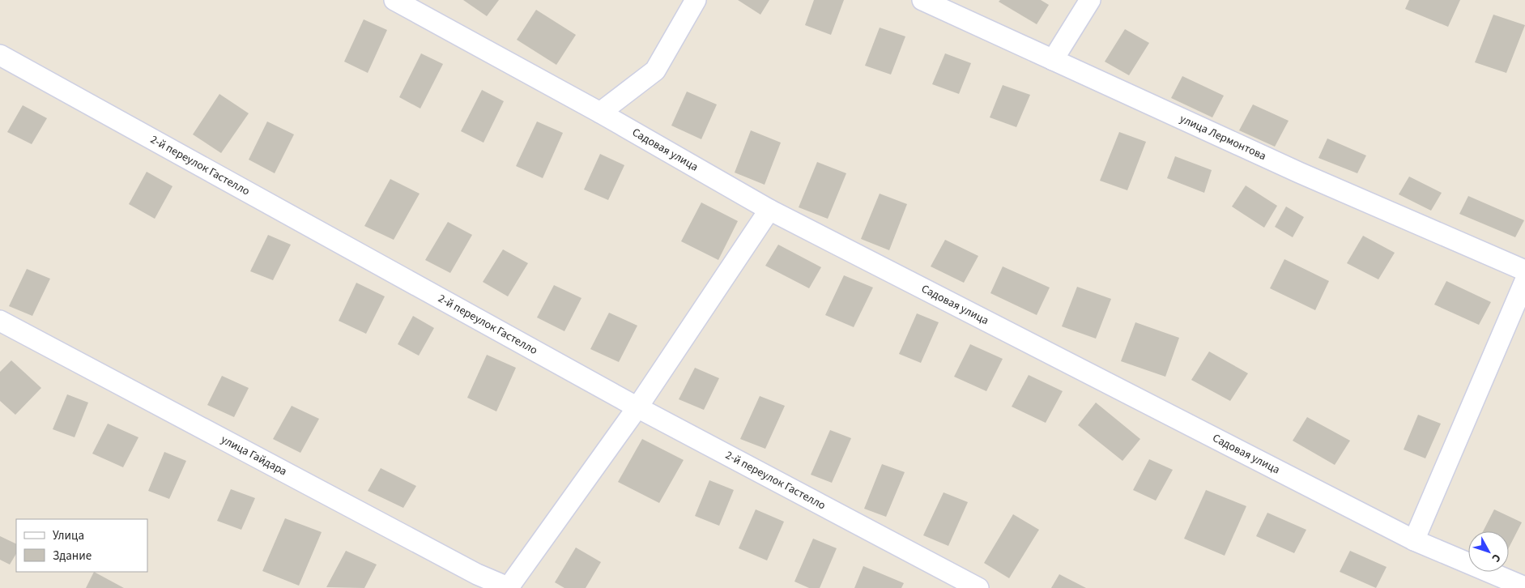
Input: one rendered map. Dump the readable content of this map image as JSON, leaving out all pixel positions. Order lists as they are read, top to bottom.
{
  "streets": {
    "street": [
      "улица Лермонтова",
      "Садовая улица",
      "2-й переулок Гастелло",
      "улица Гайдара"
    ]
  },
  "legend": ["Улица", "Здание"],
  "north": "bottom right"
}
